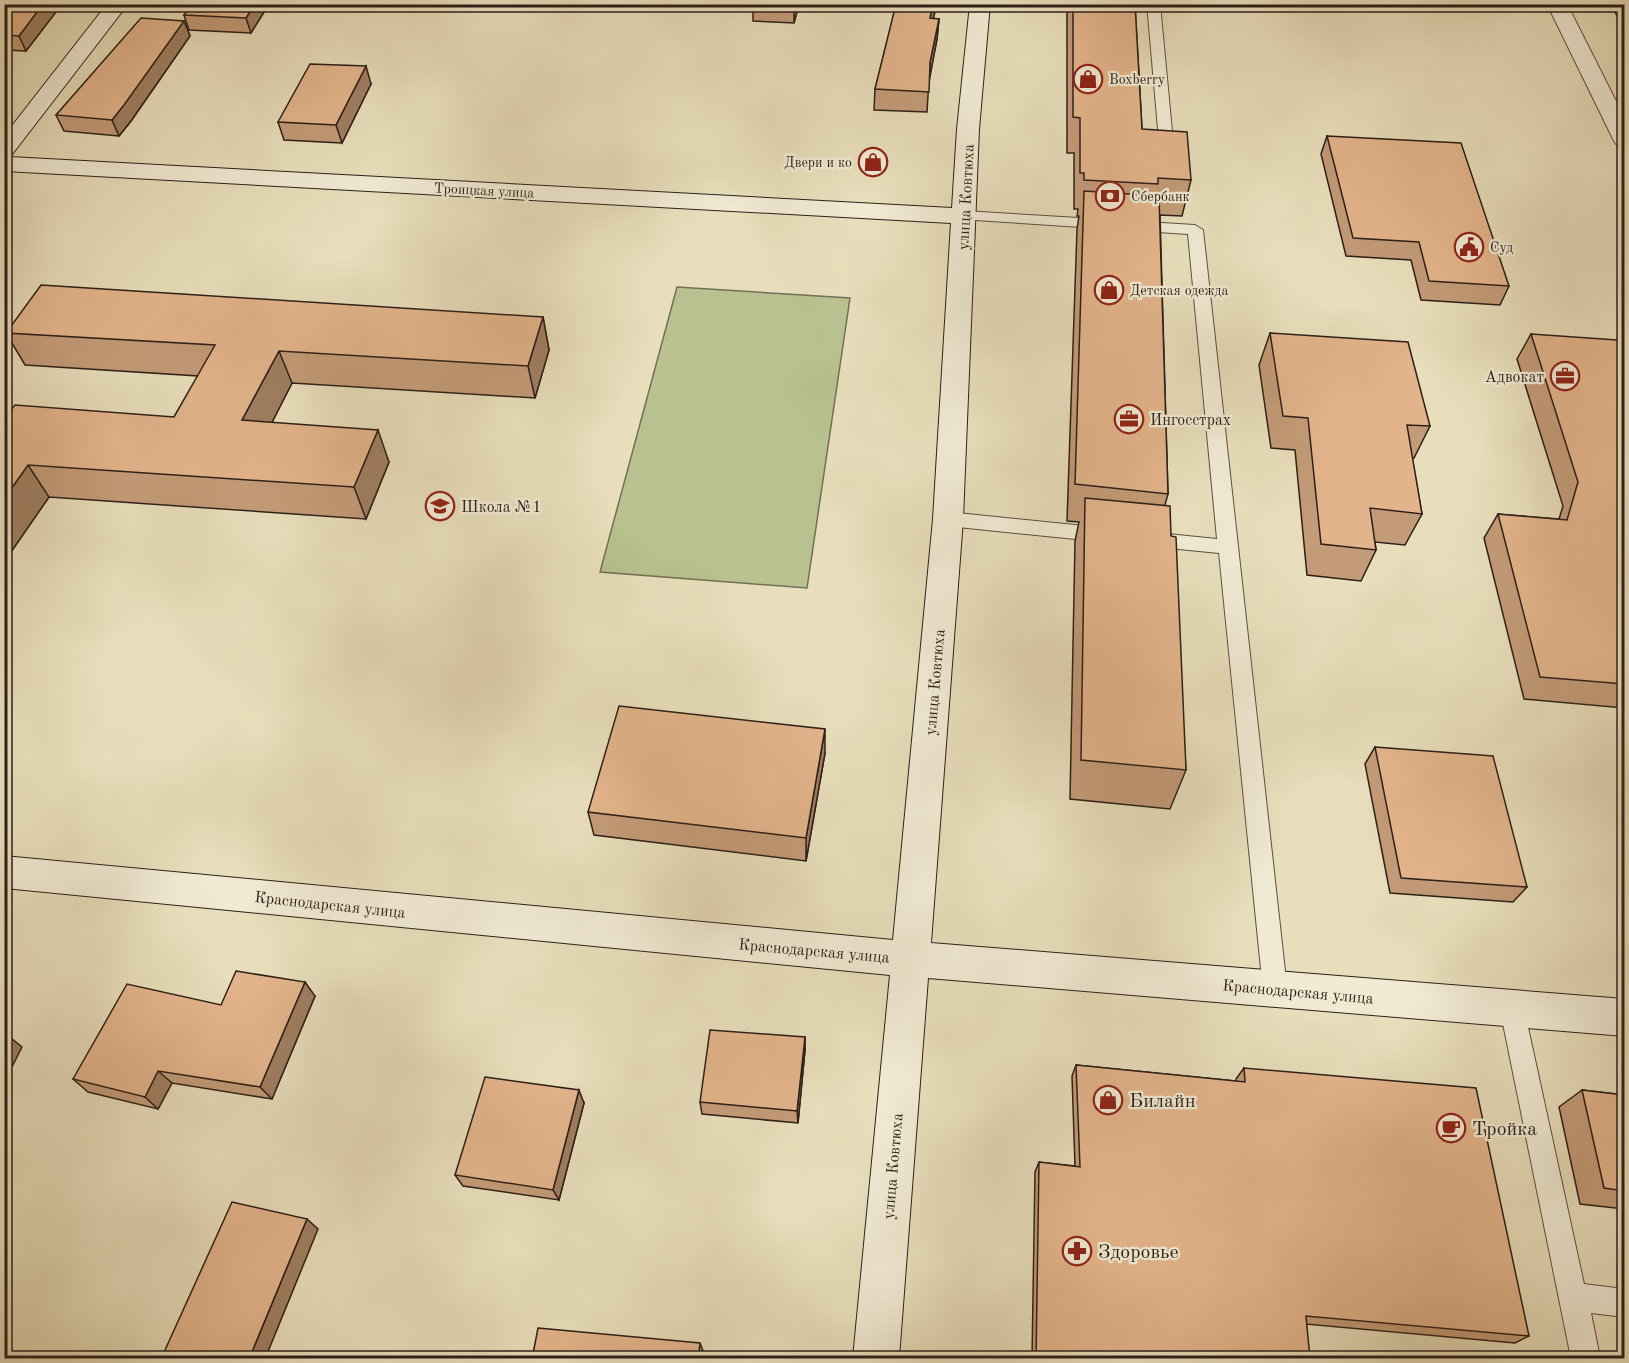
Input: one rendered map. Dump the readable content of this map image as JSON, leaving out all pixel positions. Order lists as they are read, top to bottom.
{
  "streets": {
    "street": ["Троицкая улица", "улица Ковтюха", "Краснодарская улица"]
  },
  "crossings": [
    ["Троицкая улица", "улица Ковтюха"],
    ["улица Ковтюха", "Краснодарская улица"]
  ],
  "places": {
    "shop": [
      "Boxberry",
      "Двери и ко",
      "Детская одежда",
      "Билайн"
    ],
    "bank": ["Сбербанк"],
    "public building": ["Суд"],
    "office": ["Адвокат", "Ингосстрах"],
    "school or university": ["Школа №1"],
    "cafe": ["Тройка"],
    "pharmacy": ["Здоровье"]
  }
}
